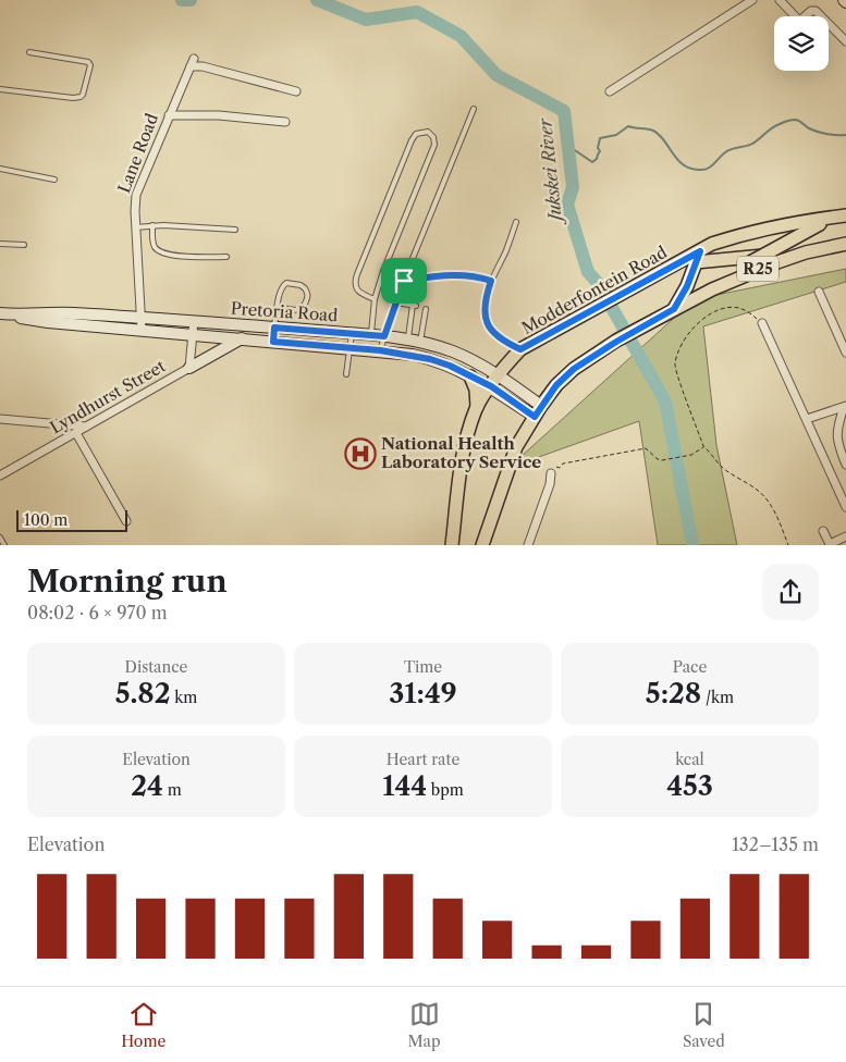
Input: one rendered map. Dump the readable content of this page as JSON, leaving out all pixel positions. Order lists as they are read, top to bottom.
{
  "streets": {
    "main road": ["R25", "Modderfontein Road", "Pretoria Road"],
    "street": ["Lane Road", "Lyndhurst Street"]
  },
  "crossings": [
    ["Lane Road", "Pretoria Road"],
    ["R25", "Pretoria Road"],
    ["Modderfontein Road", "Pretoria Road"],
    ["Pretoria Road", "Lyndhurst Street"]
  ],
  "water": ["Jukskei River"],
  "places": {
    "hospital": ["National Health Laboratory Service"]
  },
  "scale_bar": "100 m",
  "page": {
    "scale": "100 m",
    "heading": ["Morning run", "08:02 · 6 × 970 m"],
    "stats": [
      ["Distance", "5.82 km"],
      ["Time", "31:49"],
      ["Pace", "5:28 /km"],
      ["Elevation", "24 m"],
      ["Heart rate", "144 bpm"],
      ["kcal", "453"]
    ],
    "chart": ["Elevation", "132–135 m"],
    "tabs": ["Home", "Map", "Saved"]
  }
}
